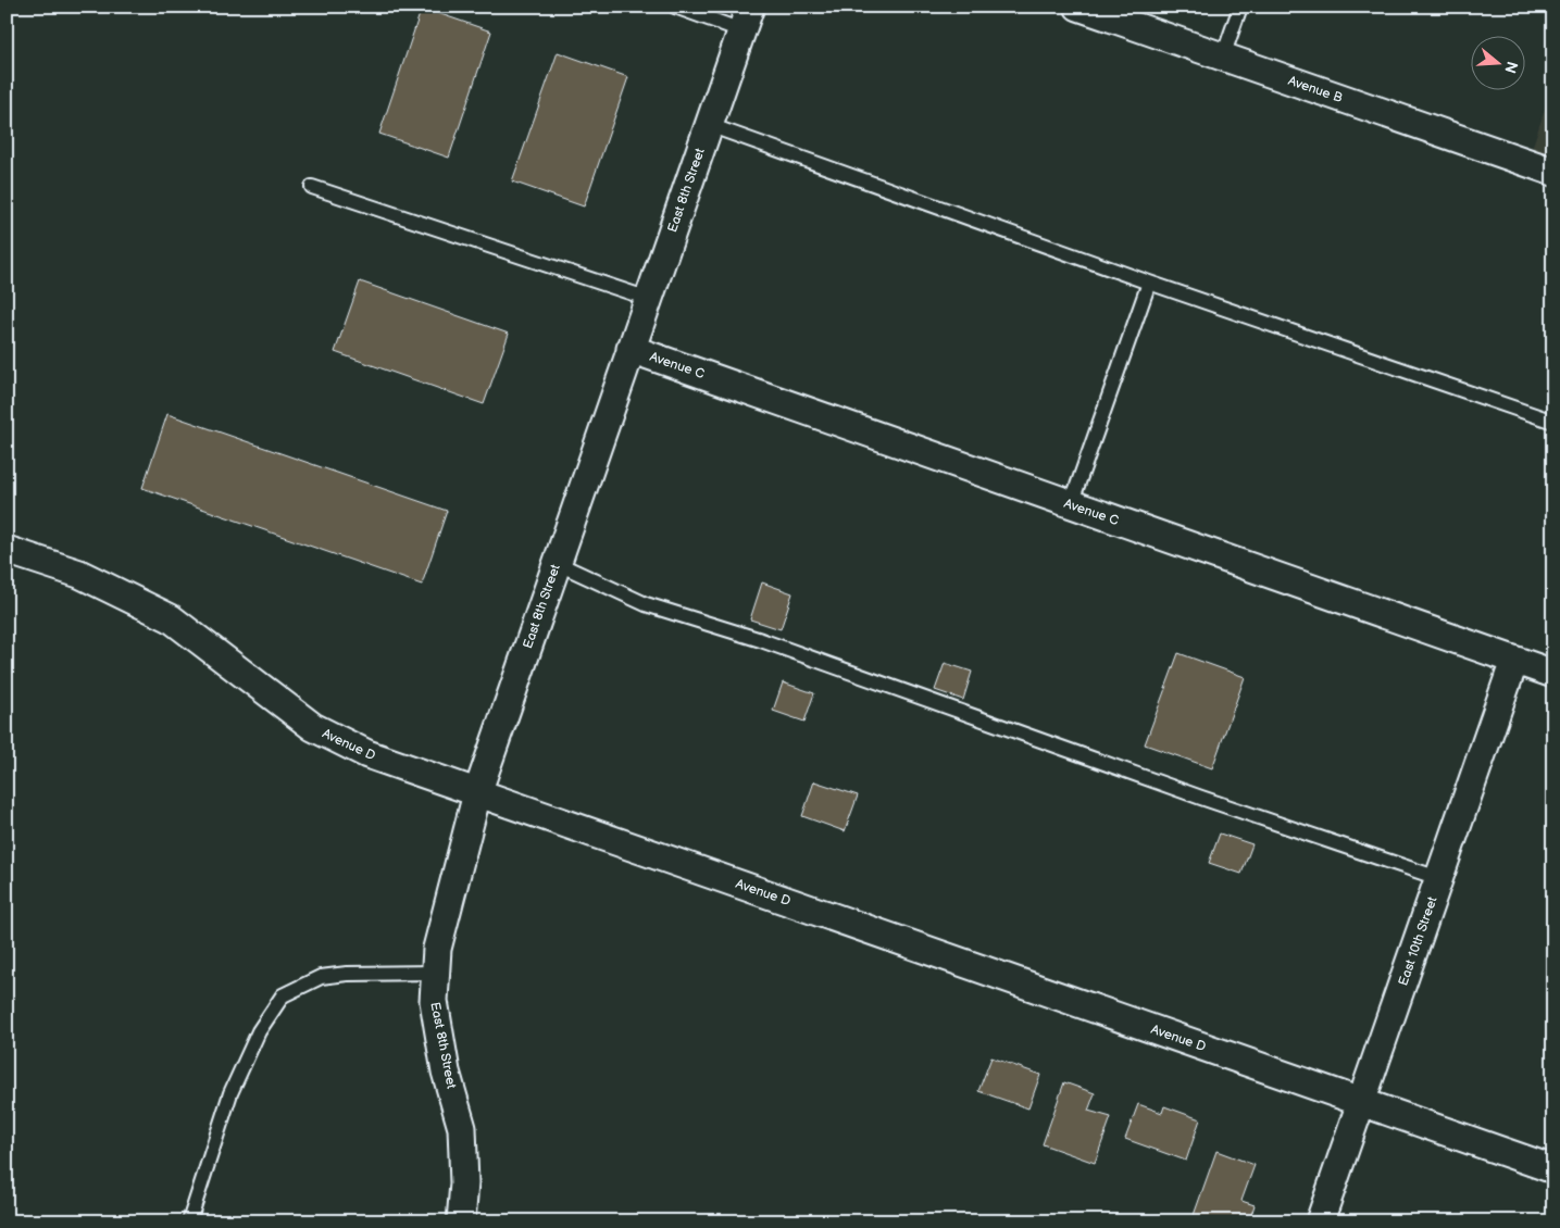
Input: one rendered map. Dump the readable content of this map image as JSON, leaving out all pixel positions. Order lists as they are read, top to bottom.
{
  "streets": {
    "street": [
      "Avenue B",
      "East 8th Street",
      "Avenue C",
      "Avenue D",
      "East 10th Street"
    ]
  },
  "crossings": [
    ["East 8th Street", "Avenue C"],
    ["East 8th Street", "Avenue D"],
    ["Avenue C", "East 10th Street"],
    ["Avenue D", "East 10th Street"]
  ],
  "north": "right"
}
